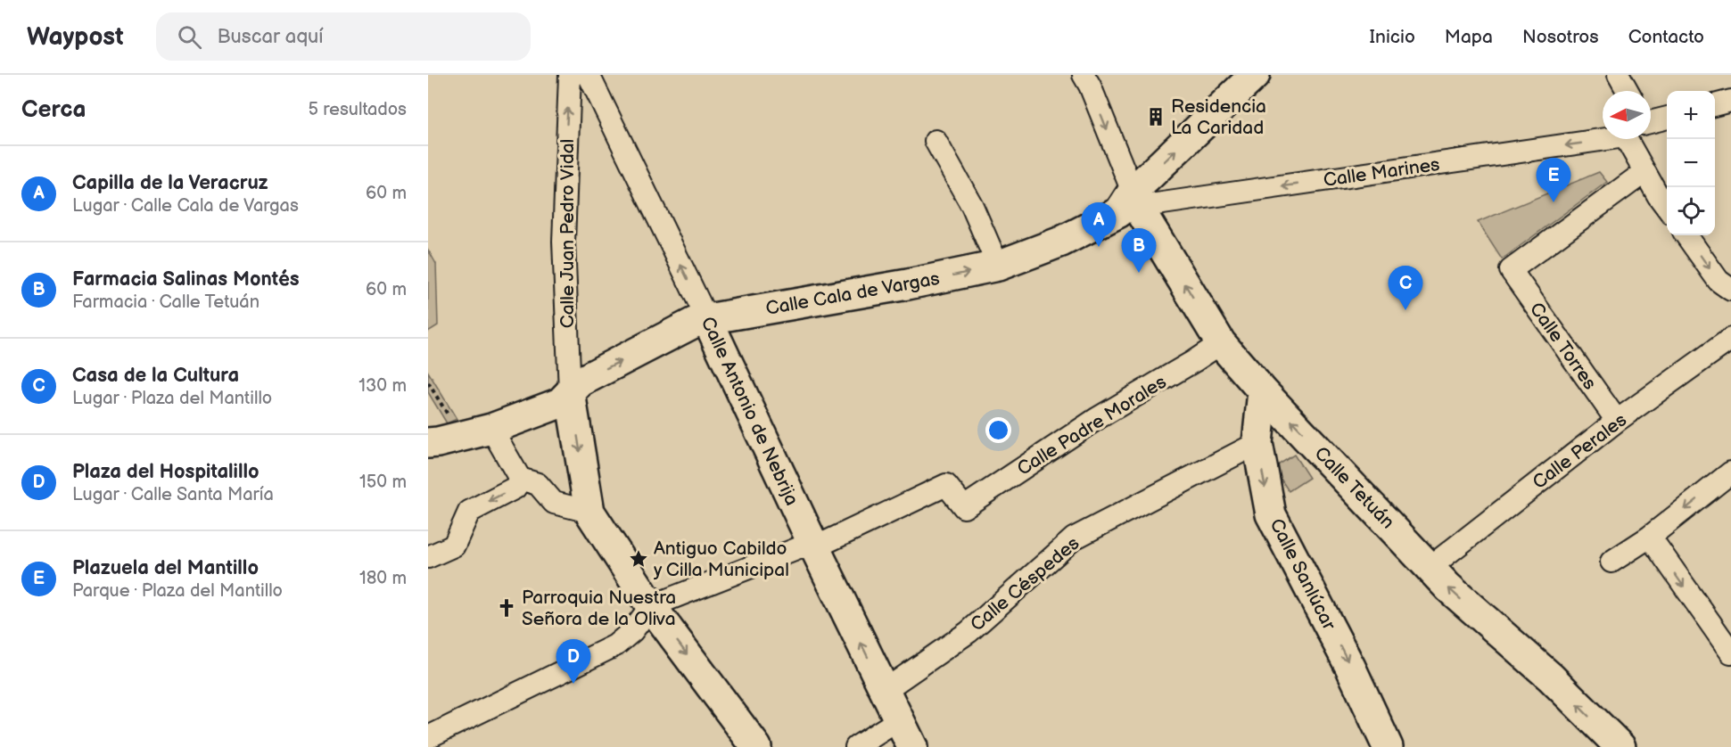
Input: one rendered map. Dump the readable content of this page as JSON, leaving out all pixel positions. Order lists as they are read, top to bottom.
{
  "streets": {
    "street": [
      "Calle Marines",
      "Calle Juan Pedro Vidal",
      "Calle Cala de Vargas",
      "Calle Torres",
      "Calle Antonio de Nebrija",
      "Calle Padre Morales",
      "Calle Perales",
      "Calle Tetuán",
      "Calle Sanlúcar",
      "Calle Céspedes"
    ]
  },
  "crossings": [
    ["Calle Marines", "Calle Cala de Vargas"],
    ["Calle Marines", "Calle Tetuán"],
    ["Calle Juan Pedro Vidal", "Calle Cala de Vargas"],
    ["Calle Cala de Vargas", "Calle Antonio de Nebrija"],
    ["Calle Cala de Vargas", "Calle Tetuán"],
    ["Calle Torres", "Calle Perales"],
    ["Calle Antonio de Nebrija", "Calle Padre Morales"],
    ["Calle Antonio de Nebrija", "Calle Céspedes"],
    ["Calle Padre Morales", "Calle Tetuán"],
    ["Calle Perales", "Calle Tetuán"],
    ["Calle Tetuán", "Calle Sanlúcar"],
    ["Calle Sanlúcar", "Calle Céspedes"]
  ],
  "one_way": [
    "Calle Marines",
    "Calle Juan Pedro Vidal",
    "Calle Cala de Vargas",
    "Calle Tetuán",
    "Calle Sanlúcar"
  ],
  "places": {
    "building": ["Residencia La Caridad"],
    "place": ["Antiguo Cabildo y Cilla Municipal"],
    "church": ["Parroquia Nuestra Señora de la Oliva"]
  },
  "north": "left",
  "page": {
    "header": "Waypost",
    "search": "Buscar aquí",
    "nav": [
      "Inicio",
      "Mapa",
      "Nosotros",
      "Contacto"
    ],
    "heading": ["Cerca", "5 resultados"],
    "map_buttons": ["+", "−"],
    "list": [
      {
        "mark": "A",
        "name": "Capilla de la Veracruz",
        "note": "Lugar · Calle Cala de Vargas",
        "value": "60 m"
      },
      {
        "mark": "B",
        "name": "Farmacia Salinas Montés",
        "note": "Farmacia · Calle Tetuán",
        "value": "60 m"
      },
      {
        "mark": "C",
        "name": "Casa de la Cultura",
        "note": "Lugar · Plaza del Mantillo",
        "value": "130 m"
      },
      {
        "mark": "D",
        "name": "Plaza del Hospitalillo",
        "note": "Lugar · Calle Santa María",
        "value": "150 m"
      },
      {
        "mark": "E",
        "name": "Plazuela del Mantillo",
        "note": "Parque · Plaza del Mantillo",
        "value": "180 m"
      }
    ],
    "pins": [
      "E",
      "A",
      "B",
      "C",
      "D"
    ]
  }
}
